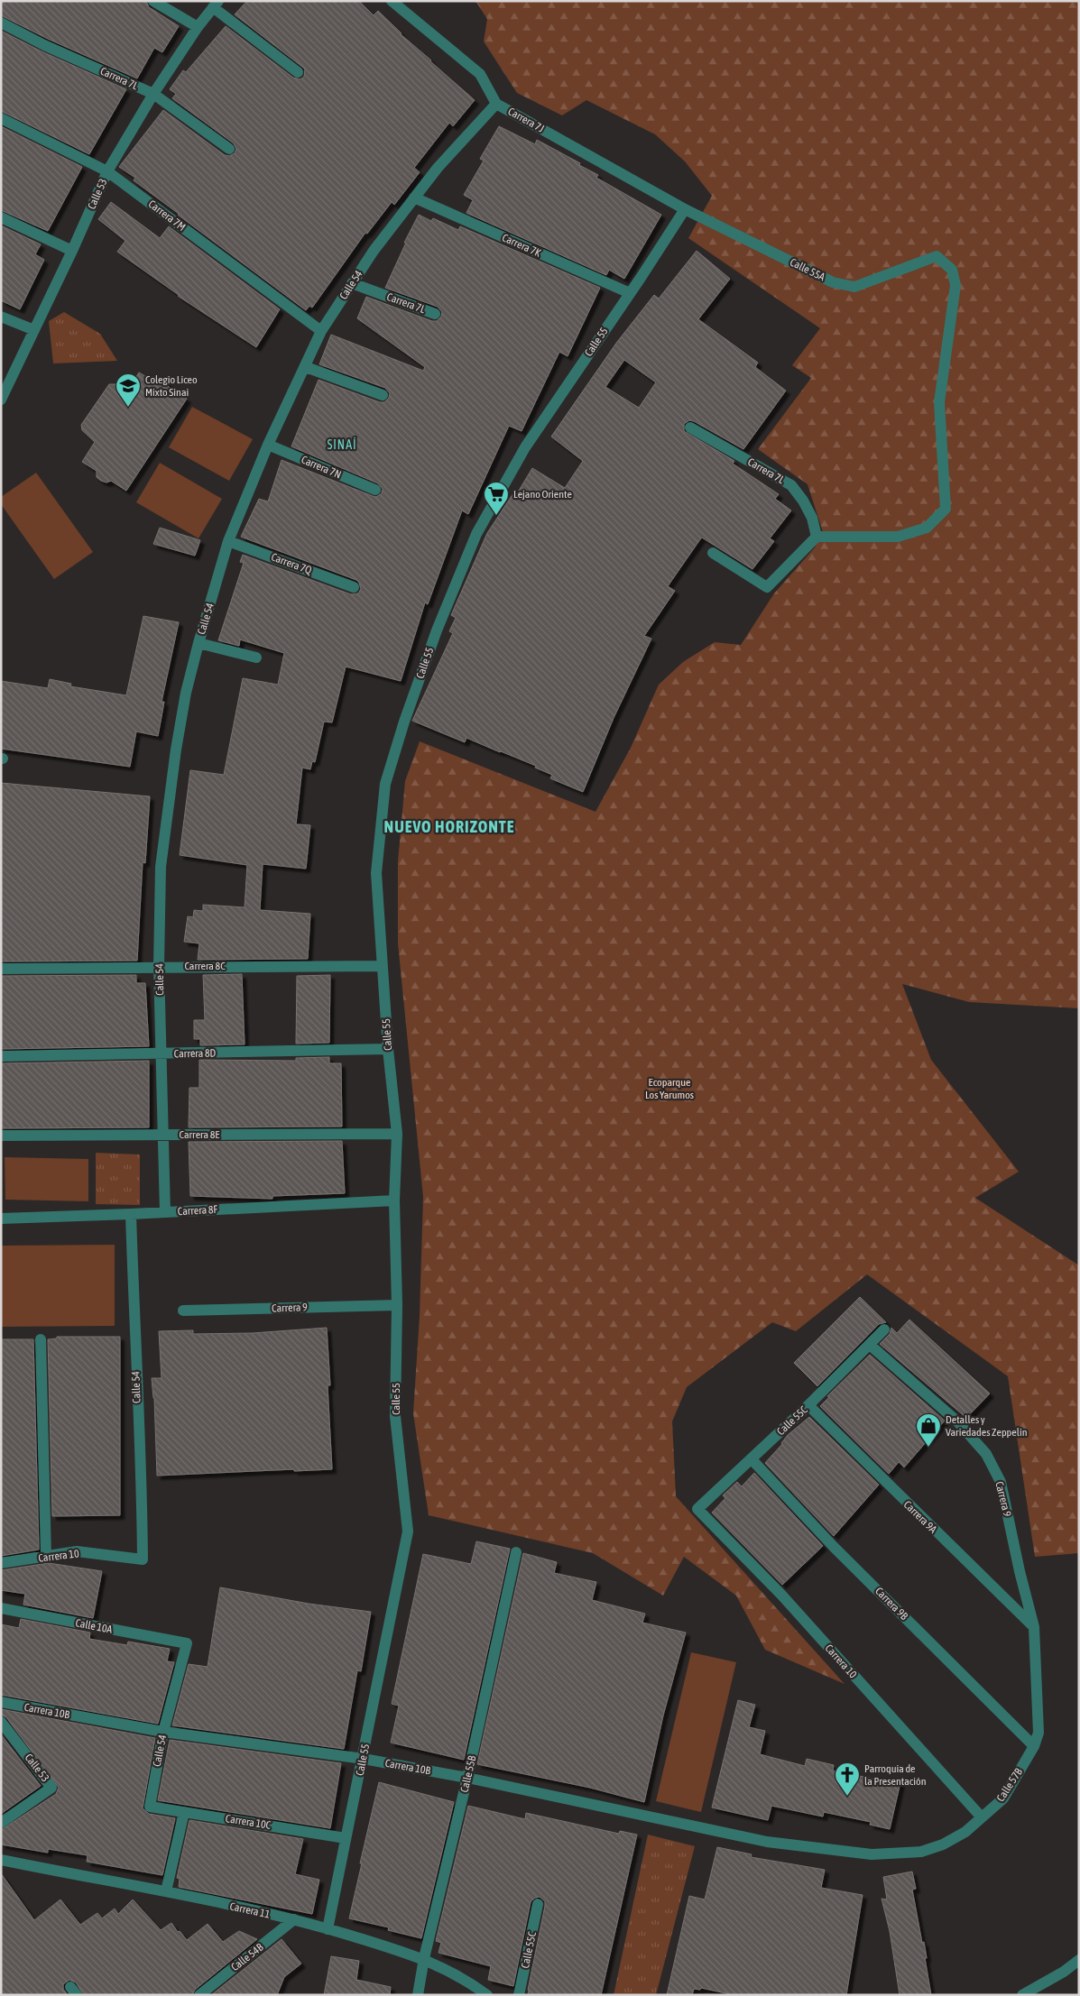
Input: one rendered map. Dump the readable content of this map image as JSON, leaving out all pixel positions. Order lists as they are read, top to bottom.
{
  "streets": {
    "street": [
      "Carrera 7L",
      "Carrera 7J",
      "Calle 53",
      "Carrera 7M",
      "Carrera 7K",
      "Calle 55A",
      "Calle 54",
      "Calle 55",
      "Carrera 7N",
      "Carrera 7Q",
      "Carrera 8C",
      "Carrera 8D",
      "Carrera 8E",
      "Carrera 8F",
      "Carrera 9",
      "Calle 55C",
      "Carrera 9A",
      "Carrera 10",
      "Carrera 9B",
      "Calle 10A",
      "Carrera 10B",
      "Calle 55B",
      "Calle 57B",
      "Carrera 10C",
      "Carrera 11",
      "Calle 54B"
    ]
  },
  "crossings": [
    ["Carrera 7L", "Calle 53"],
    ["Carrera 7L", "Calle 55A"],
    ["Carrera 7L", "Calle 54"],
    ["Carrera 7J", "Calle 55A"],
    ["Carrera 7J", "Calle 54"],
    ["Carrera 7J", "Calle 55"],
    ["Calle 53", "Carrera 7M"],
    ["Carrera 7M", "Calle 54"],
    ["Carrera 7K", "Calle 54"],
    ["Carrera 7K", "Calle 55"],
    ["Calle 55A", "Calle 55"],
    ["Calle 54", "Carrera 7N"],
    ["Calle 54", "Carrera 7Q"],
    ["Calle 54", "Carrera 8C"],
    ["Calle 54", "Carrera 8D"],
    ["Calle 54", "Carrera 8E"],
    ["Calle 54", "Carrera 8F"],
    ["Calle 54", "Carrera 10"],
    ["Calle 54", "Calle 10A"],
    ["Calle 54", "Carrera 10B"],
    ["Calle 54", "Carrera 10C"],
    ["Calle 55", "Carrera 8C"],
    ["Calle 55", "Carrera 8D"],
    ["Calle 55", "Carrera 8E"],
    ["Calle 55", "Carrera 8F"],
    ["Calle 55", "Carrera 9"],
    ["Calle 55", "Carrera 10B"],
    ["Calle 55", "Carrera 10C"],
    ["Calle 55", "Carrera 11"],
    ["Carrera 9", "Calle 55C"],
    ["Carrera 9", "Calle 57B"],
    ["Calle 55C", "Carrera 9A"],
    ["Calle 55C", "Carrera 10"],
    ["Calle 55C", "Carrera 9B"],
    ["Carrera 9A", "Calle 57B"],
    ["Carrera 10", "Calle 57B"],
    ["Carrera 9B", "Calle 57B"],
    ["Carrera 10B", "Calle 55B"],
    ["Carrera 10B", "Calle 57B"],
    ["Calle 55B", "Carrera 11"],
    ["Carrera 11", "Calle 54B"]
  ],
  "districts": ["SINAÍ", "NUEVO HORIZONTE"],
  "parks": ["Ecoparque Los Yarumos"],
  "places": {
    "school or university": ["Colegio Liceo Mixto Sinai"],
    "supermarket": ["Lejano Oriente"],
    "shop": ["Detalles y Variedades Zeppelin"],
    "church": ["Parroquia de la Presentación"]
  }
}
